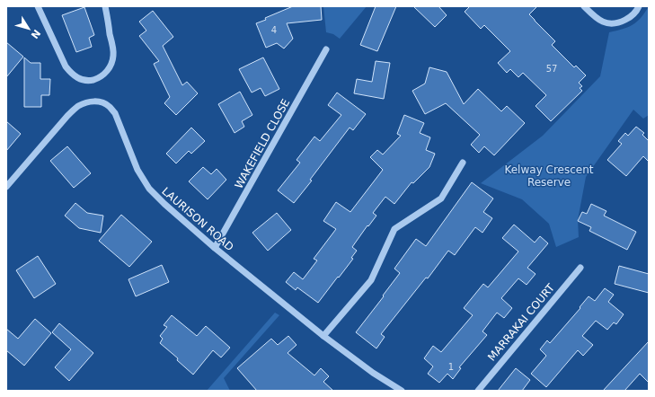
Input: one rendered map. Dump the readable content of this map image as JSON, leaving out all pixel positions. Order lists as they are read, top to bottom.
{
  "streets": {
    "street": ["WAKEFIELD CLOSE", "LAURISON ROAD", "MARRAKAI COURT"]
  },
  "crossings": [
    ["WAKEFIELD CLOSE", "LAURISON ROAD"]
  ],
  "parks": ["Kelway Crescent Reserve"],
  "house_numbers": ["4", "57", "1"],
  "north": "bottom right"
}
